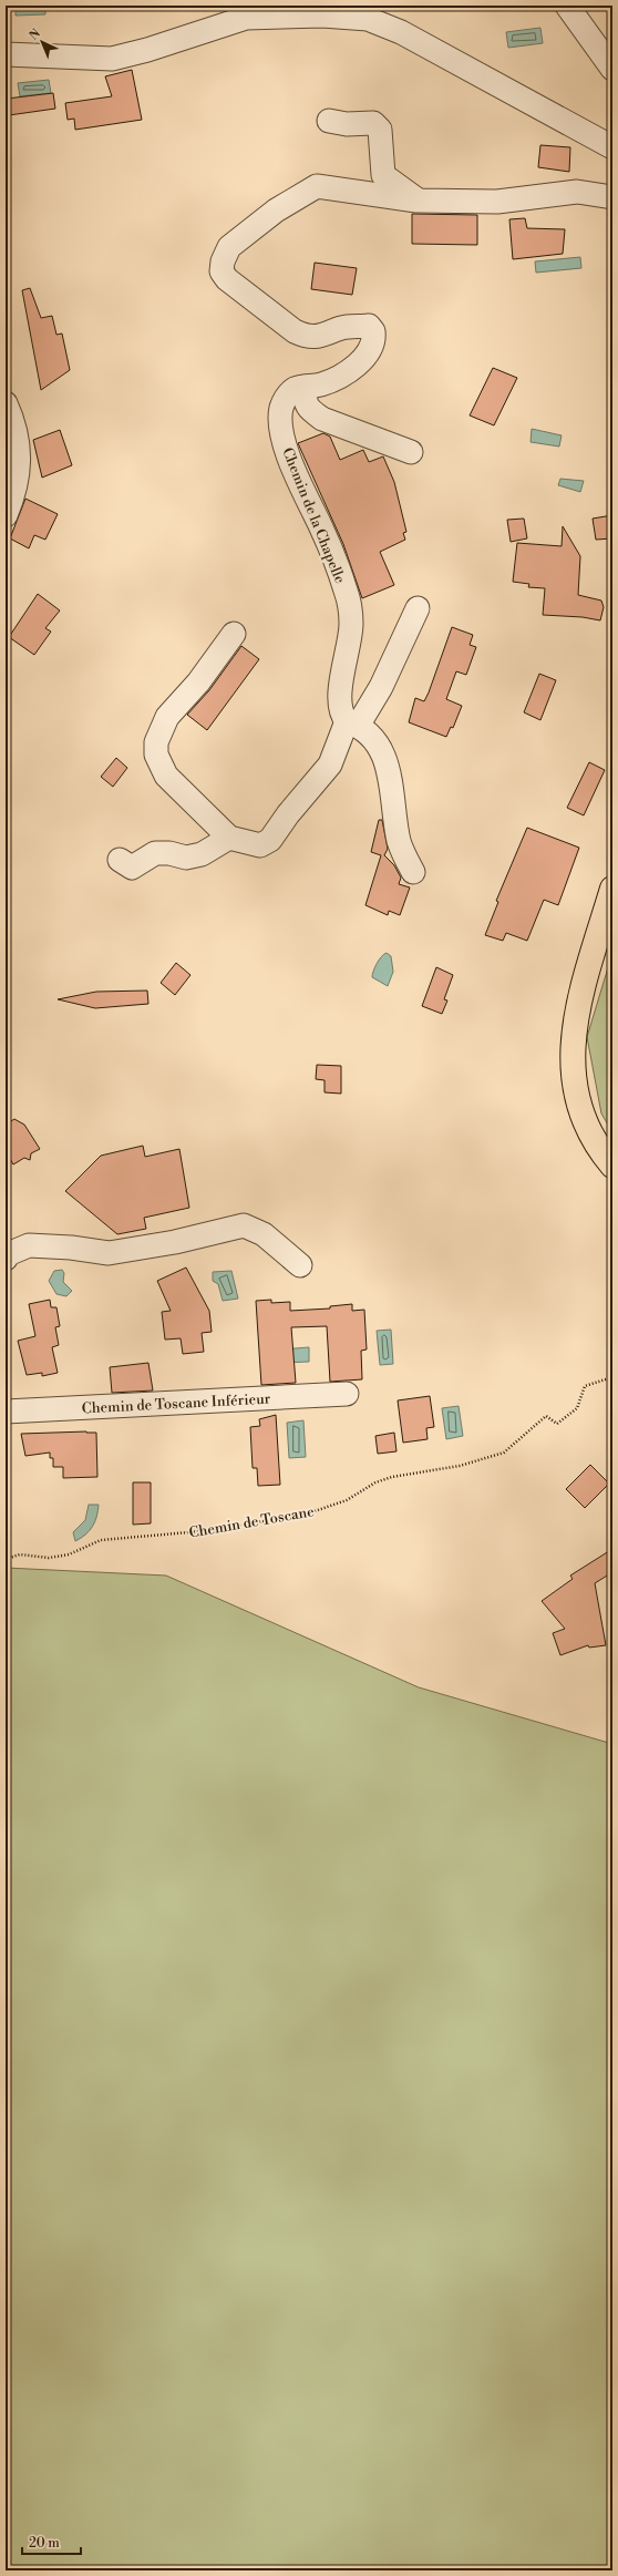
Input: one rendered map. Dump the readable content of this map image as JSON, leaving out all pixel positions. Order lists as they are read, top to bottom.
{
  "streets": {
    "street": ["Chemin de la Chapelle", "Chemin de Toscane Inférieur"],
    "path": ["Chemin de Toscane"]
  },
  "scale_bar": "20 m",
  "north": "top left"
}
